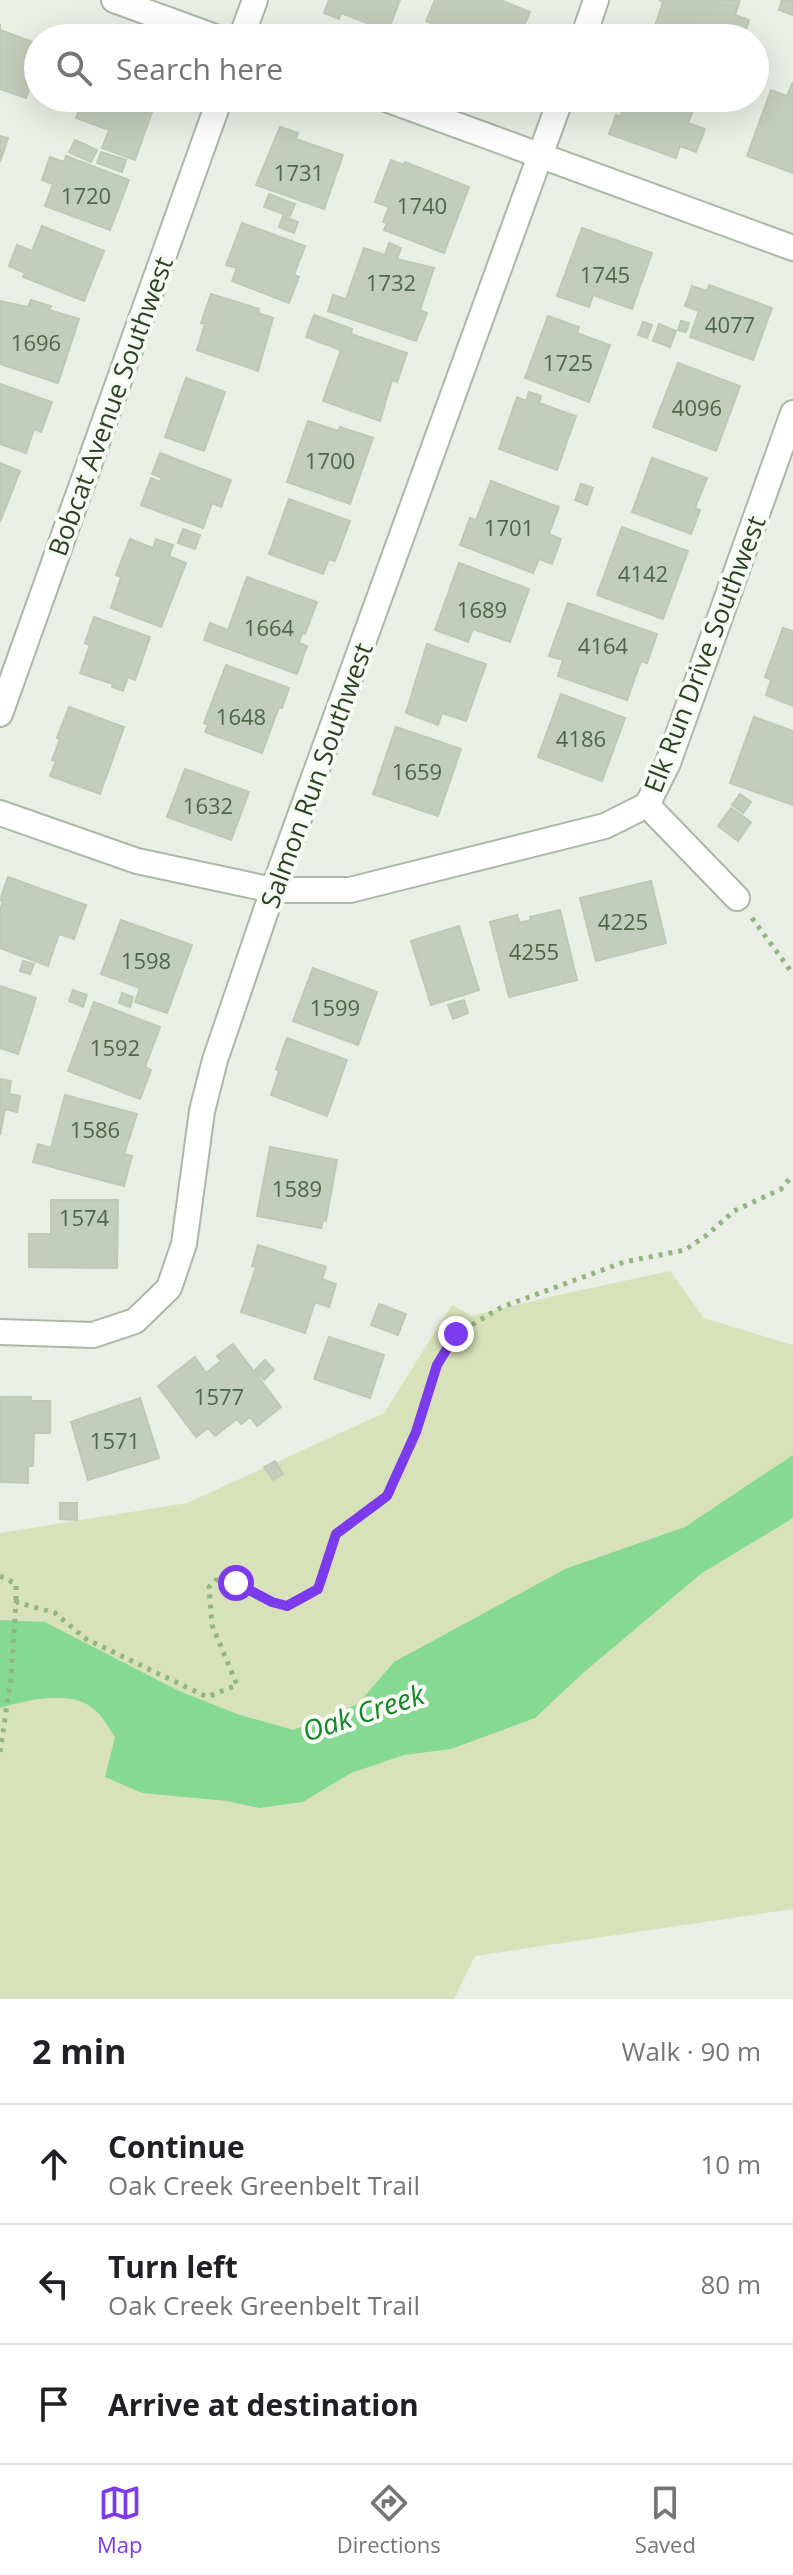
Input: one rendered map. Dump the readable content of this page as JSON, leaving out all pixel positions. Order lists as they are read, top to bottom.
{
  "streets": {
    "street": ["Bobcat Avenue Southwest", "Elk Run Drive Southwest", "Salmon Run Southwest"]
  },
  "crossings": [
    ["Elk Run Drive Southwest", "Salmon Run Southwest"]
  ],
  "water": ["Oak Creek"],
  "house_numbers": [
    "1731",
    "1720",
    "1740",
    "1745",
    "1732",
    "4077",
    "1696",
    "1725",
    "4096",
    "1700",
    "1701",
    "4142",
    "1689",
    "1664",
    "4164",
    "1648",
    "4186",
    "1659",
    "1632",
    "4225",
    "4255",
    "1598",
    "1599",
    "1592",
    "1586",
    "1589",
    "1574",
    "1577",
    "1571"
  ],
  "page": {
    "search": "Search here",
    "heading": ["2 min", "Walk · 90 m"],
    "list": [
      ["Continue", "Oak Creek Greenbelt Trail", "10 m"],
      ["Turn left", "Oak Creek Greenbelt Trail", "80 m"],
      "Arrive at destination"
    ],
    "nav": ["Map", "Directions", "Saved"]
  }
}
